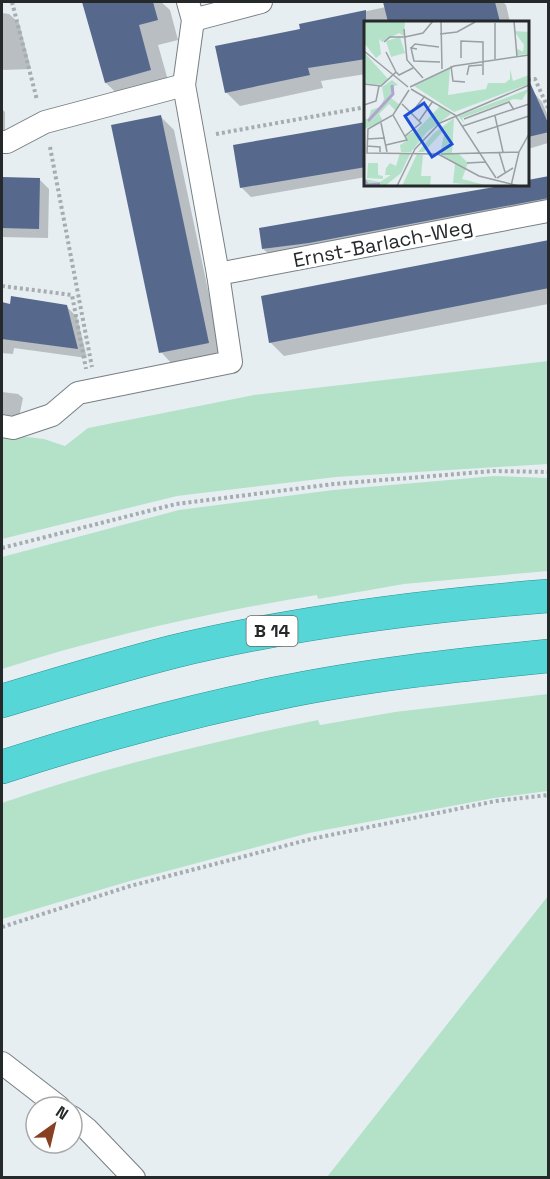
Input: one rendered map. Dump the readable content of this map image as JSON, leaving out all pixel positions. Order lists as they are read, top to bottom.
{
  "streets": {
    "highway": ["B 14"],
    "street": ["Ernst-Barlach-Weg"]
  },
  "north": "top right"
}
